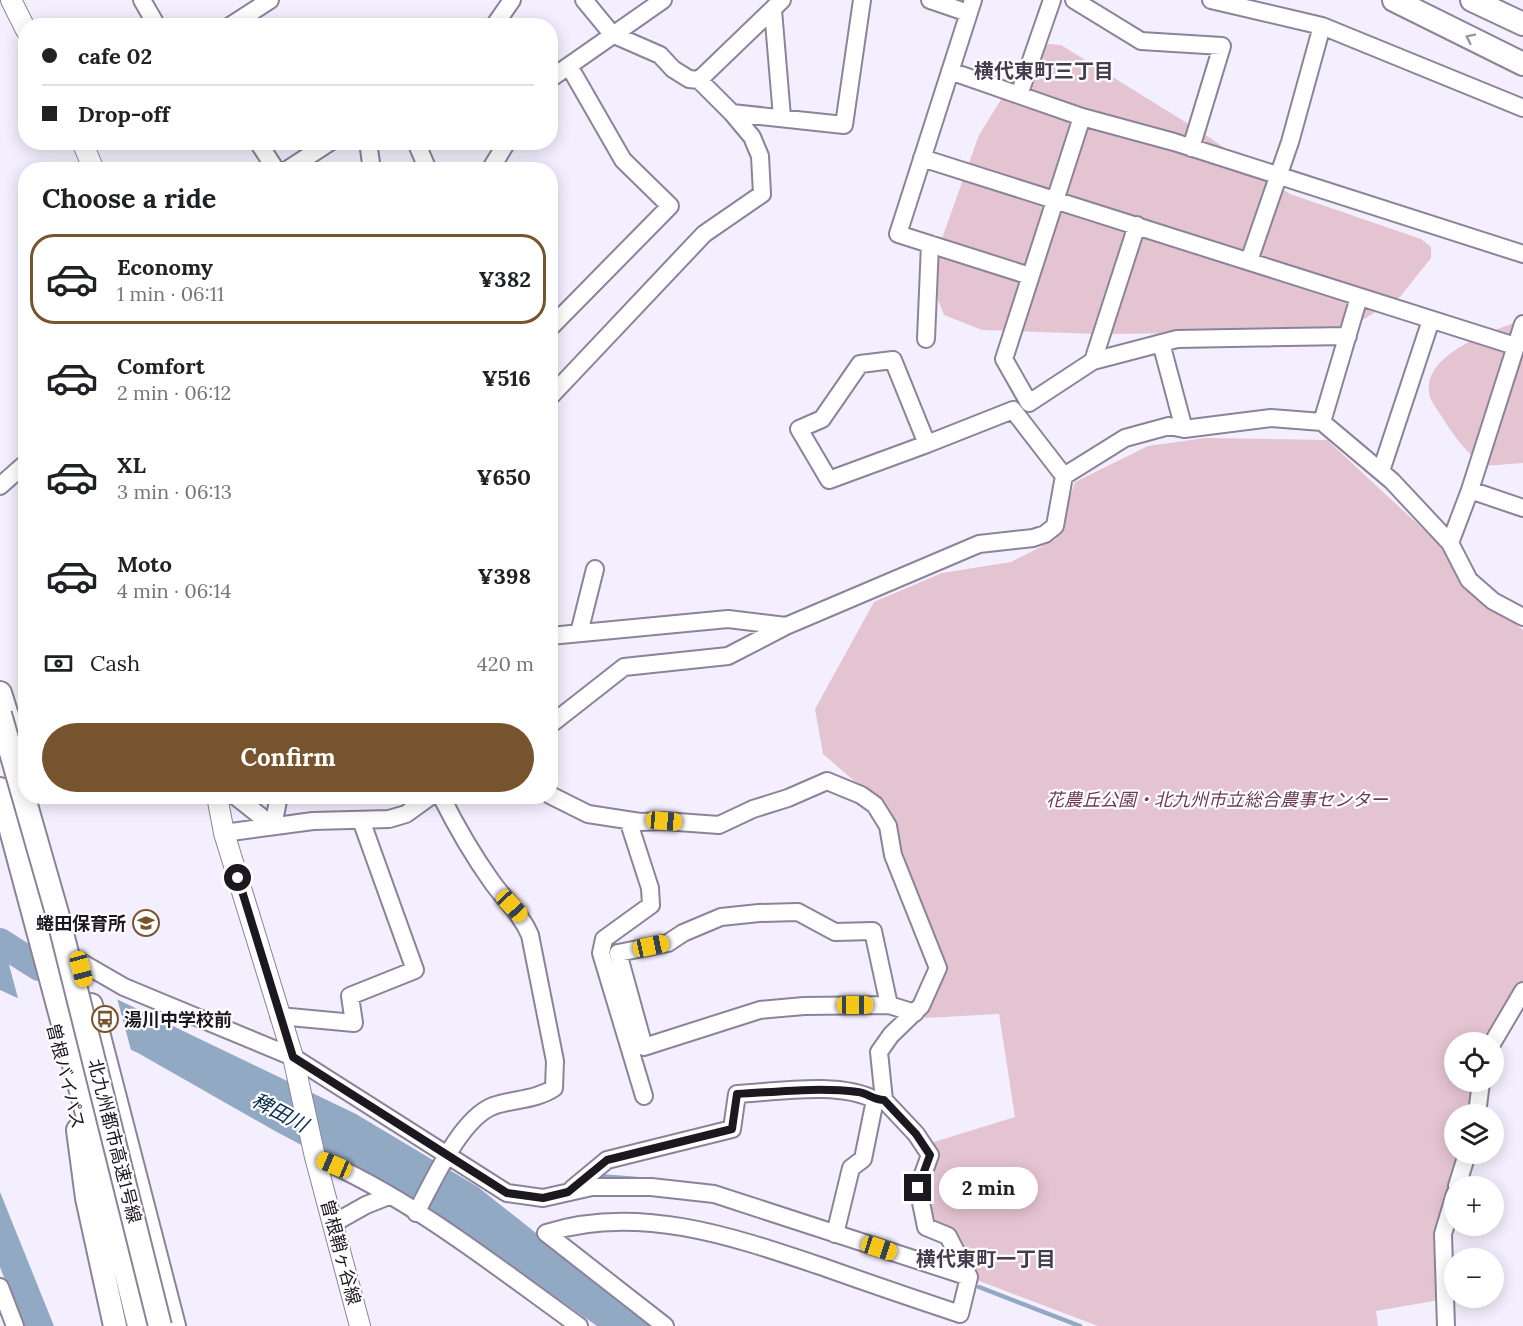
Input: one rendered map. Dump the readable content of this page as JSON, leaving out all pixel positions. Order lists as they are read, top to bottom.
{
  "streets": {
    "highway": ["曽根バイパス", "北九州都市高速1号線"],
    "main road": ["曽根鞘ヶ谷線"]
  },
  "districts": ["横代東町三丁目", "横代東町一丁目"],
  "water": ["稗田川"],
  "parks": ["花農丘公園・北九州市立総合農事センター"],
  "places": {
    "school or university": ["蜷田保育所"],
    "bus stop": ["湯川中学校前"]
  },
  "page": {
    "banner": ["cafe 02", "Drop-off"],
    "heading": "Choose a ride",
    "list": [
      {
        "name": "Economy",
        "note": "1 min · 06:11",
        "value": "¥382"
      },
      {
        "name": "Comfort",
        "note": "2 min · 06:12",
        "value": "¥516"
      },
      {
        "name": "XL",
        "note": "3 min · 06:13",
        "value": "¥650"
      },
      {
        "name": "Moto",
        "note": "4 min · 06:14",
        "value": "¥398"
      }
    ],
    "pay": ["Cash", "420 m"],
    "buttons": "Confirm",
    "map_buttons": ["+", "−"],
    "bubble": "2 min"
  }
}
